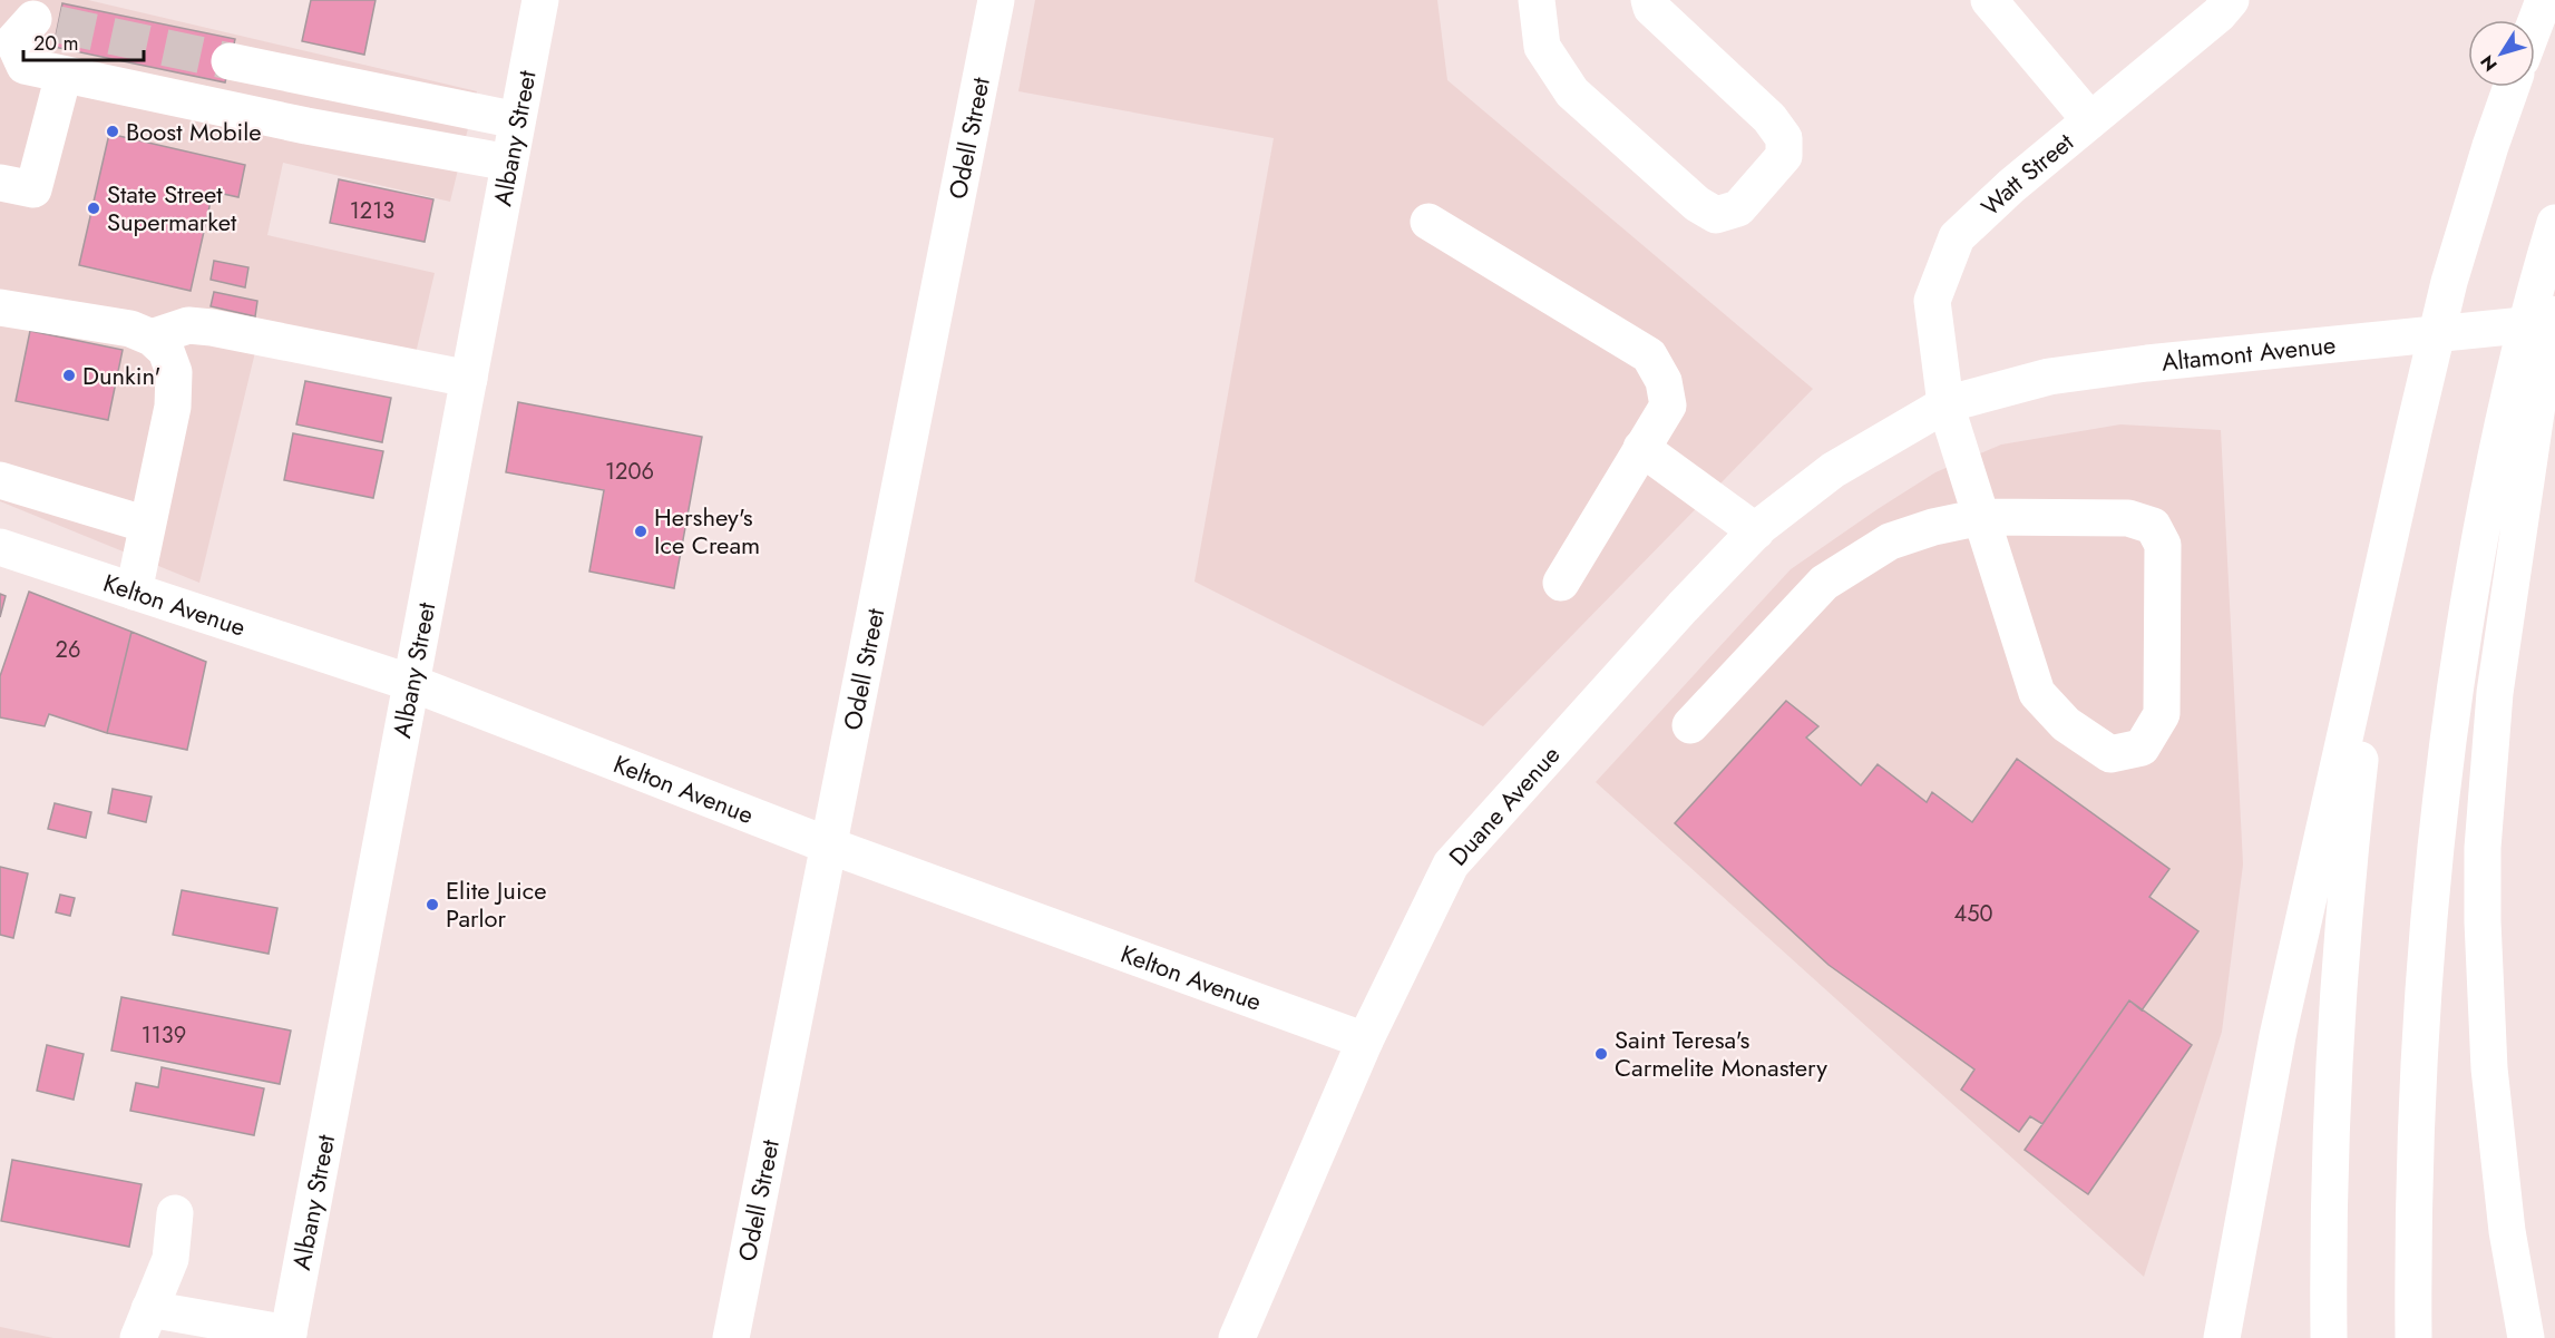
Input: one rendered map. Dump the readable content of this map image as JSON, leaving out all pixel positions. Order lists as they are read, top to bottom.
{
  "streets": {
    "main road": [
      "Albany Street",
      "Odell Street",
      "Watt Street",
      "Altamont Avenue",
      "Kelton Avenue",
      "Duane Avenue"
    ]
  },
  "crossings": [
    ["Albany Street", "Kelton Avenue"],
    ["Odell Street", "Kelton Avenue"],
    ["Watt Street", "Altamont Avenue"],
    ["Watt Street", "Duane Avenue"],
    ["Altamont Avenue", "Duane Avenue"],
    ["Kelton Avenue", "Duane Avenue"]
  ],
  "places": [
    "Boost Mobile",
    "State Street Supermarket",
    "Dunkin'",
    "Hershey's Ice Cream",
    "Elite Juice Parlor",
    "Saint Teresa's Carmelite Monastery"
  ],
  "house_numbers": [
    "1213",
    "1206",
    "26",
    "450",
    "1139"
  ],
  "scale_bar": "20 m",
  "north": "bottom left"
}
